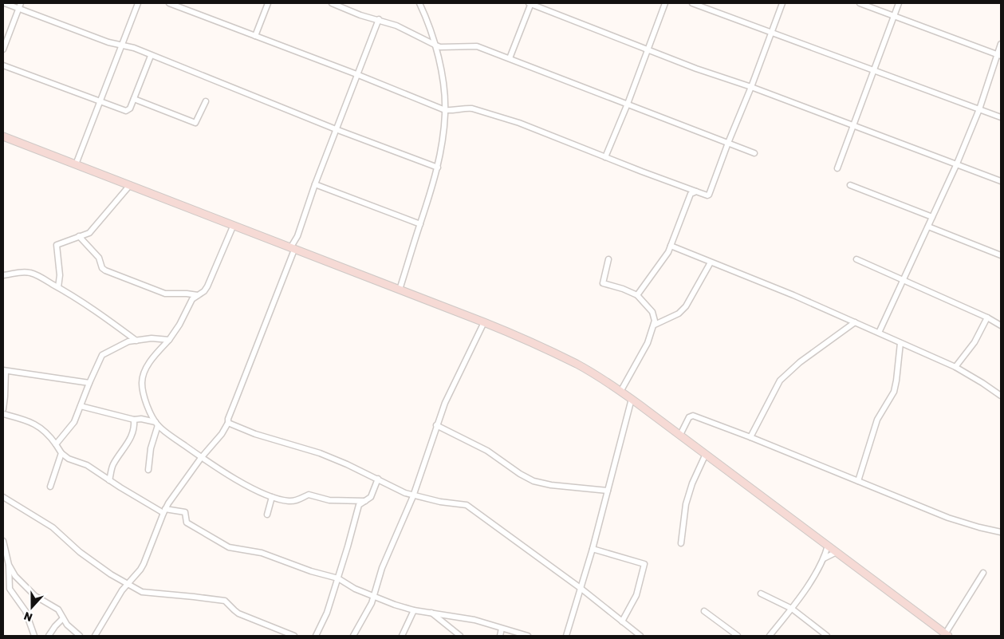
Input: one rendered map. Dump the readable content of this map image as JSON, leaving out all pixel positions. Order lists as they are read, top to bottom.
{
  "north": "bottom"
}
